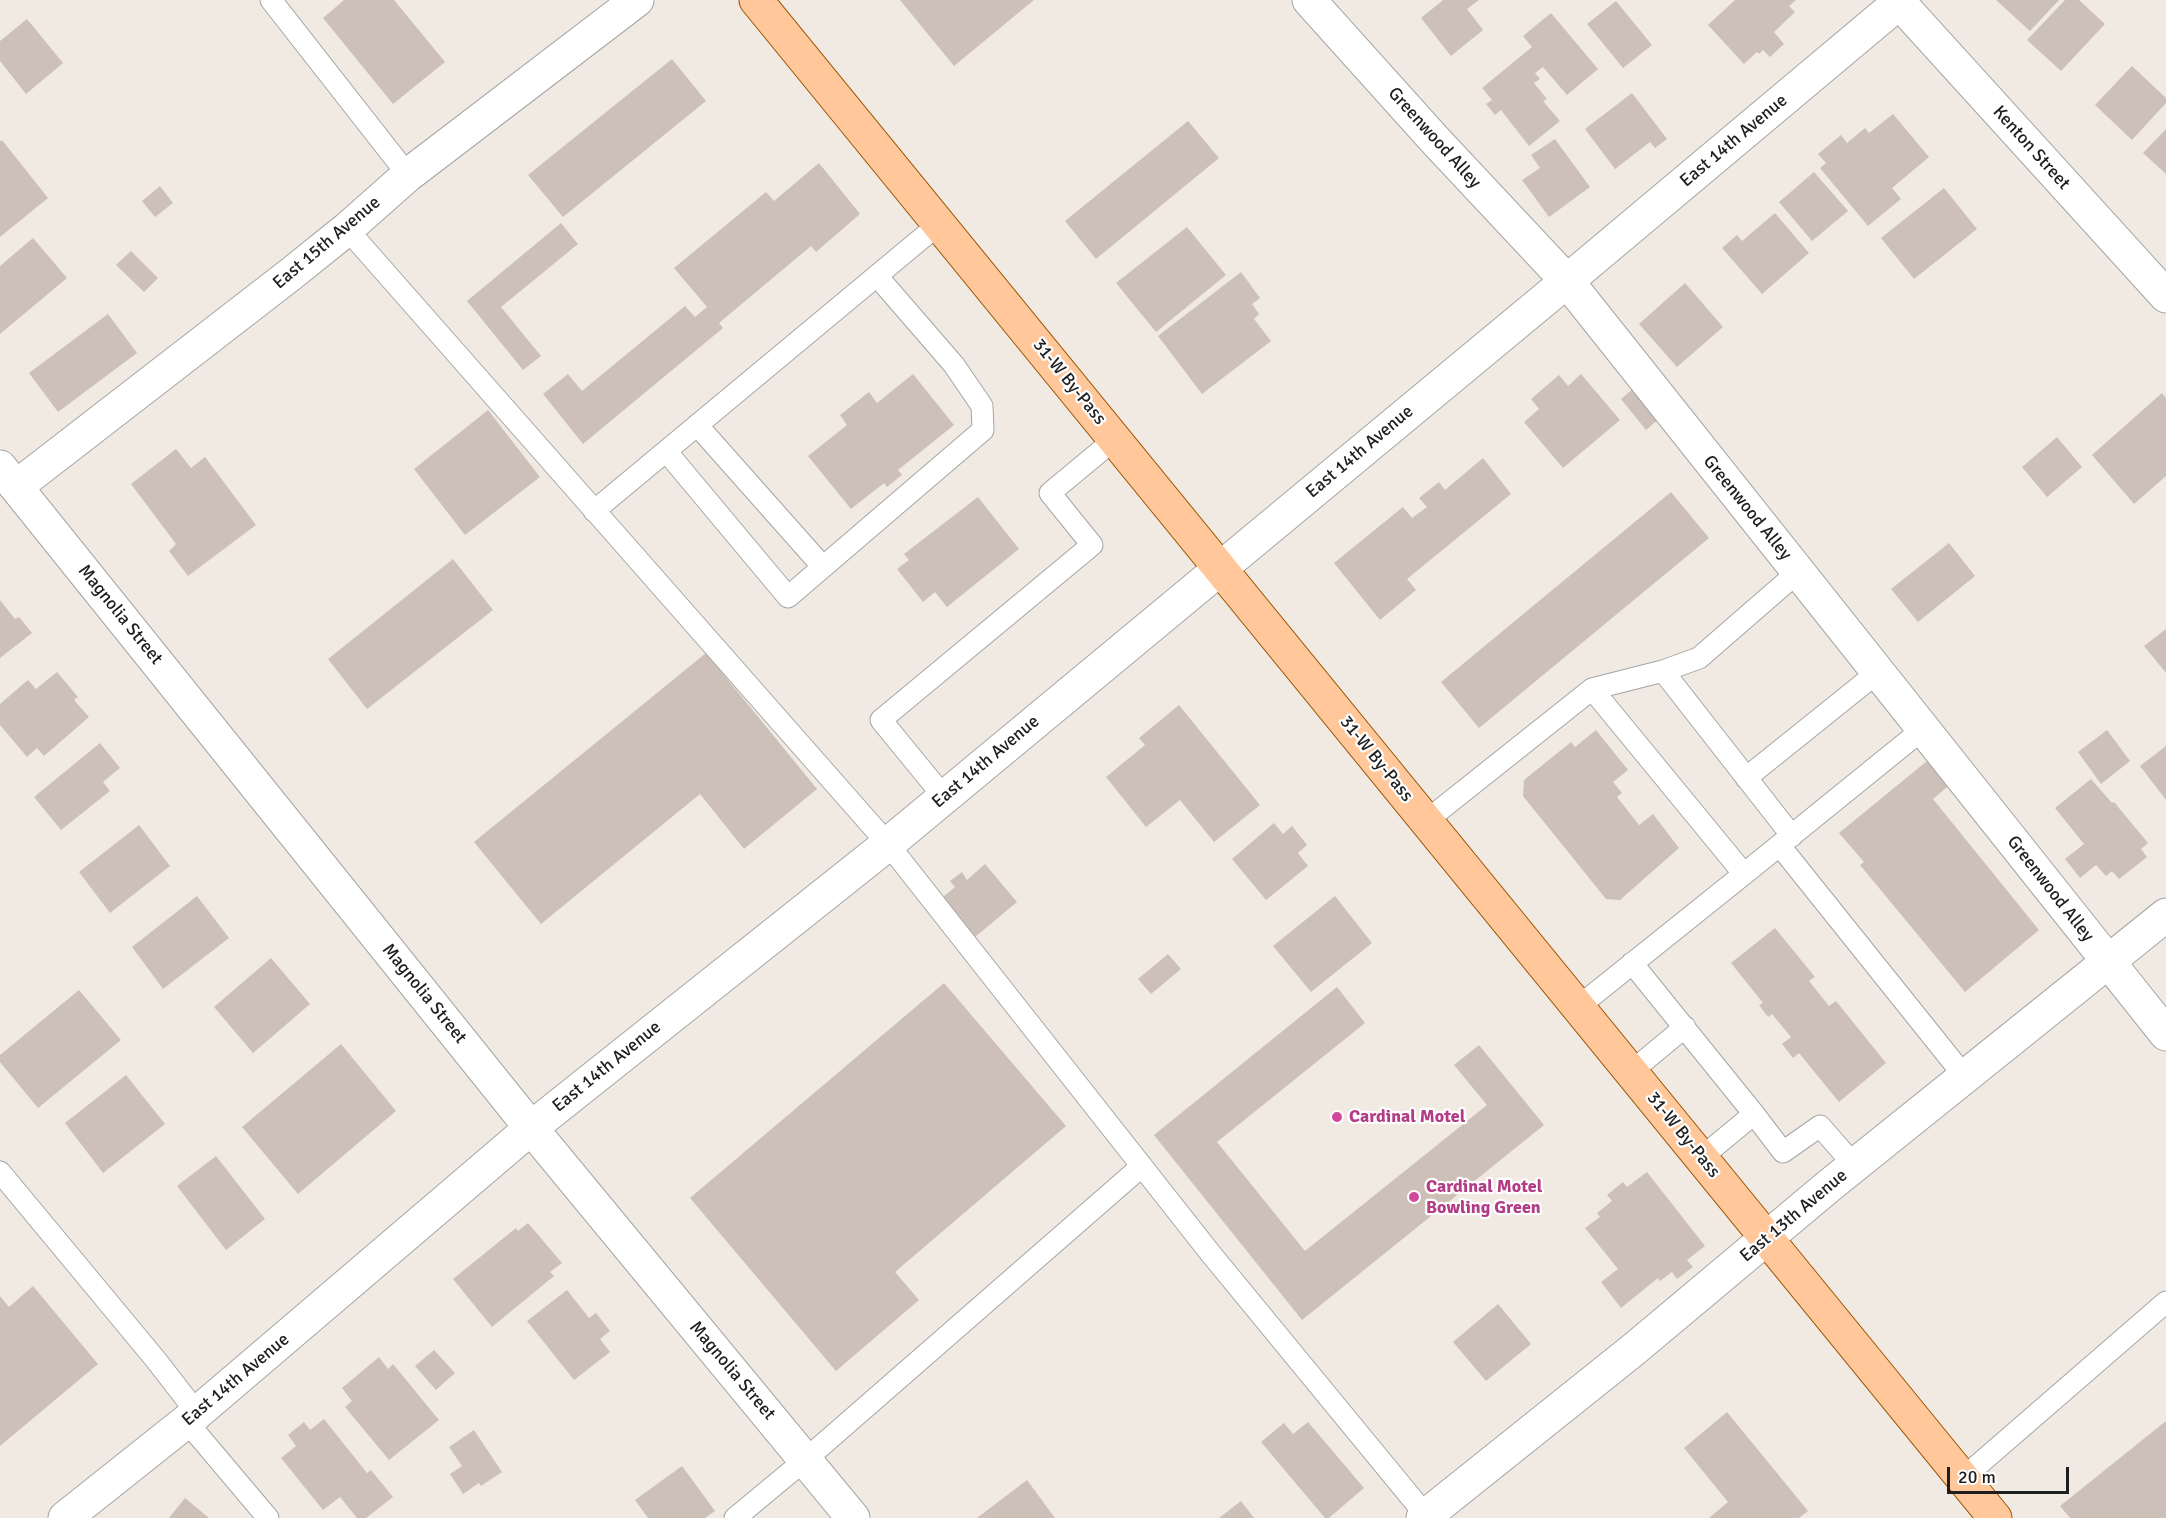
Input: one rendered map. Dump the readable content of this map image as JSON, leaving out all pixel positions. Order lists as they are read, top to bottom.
{
  "streets": {
    "main road": ["31-W By-Pass"],
    "street": [
      "Greenwood Alley",
      "East 14th Avenue",
      "Kenton Street",
      "East 15th Avenue",
      "Magnolia Street",
      "East 13th Avenue"
    ]
  },
  "crossings": [
    ["Greenwood Alley", "East 14th Avenue"],
    ["Greenwood Alley", "East 13th Avenue"],
    ["East 14th Avenue", "Kenton Street"],
    ["East 14th Avenue", "31-W By-Pass"],
    ["East 14th Avenue", "Magnolia Street"],
    ["East 15th Avenue", "Magnolia Street"],
    ["31-W By-Pass", "East 13th Avenue"]
  ],
  "places": ["Cardinal Motel", "Cardinal Motel Bowling Green"],
  "scale_bar": "20 m"
}
